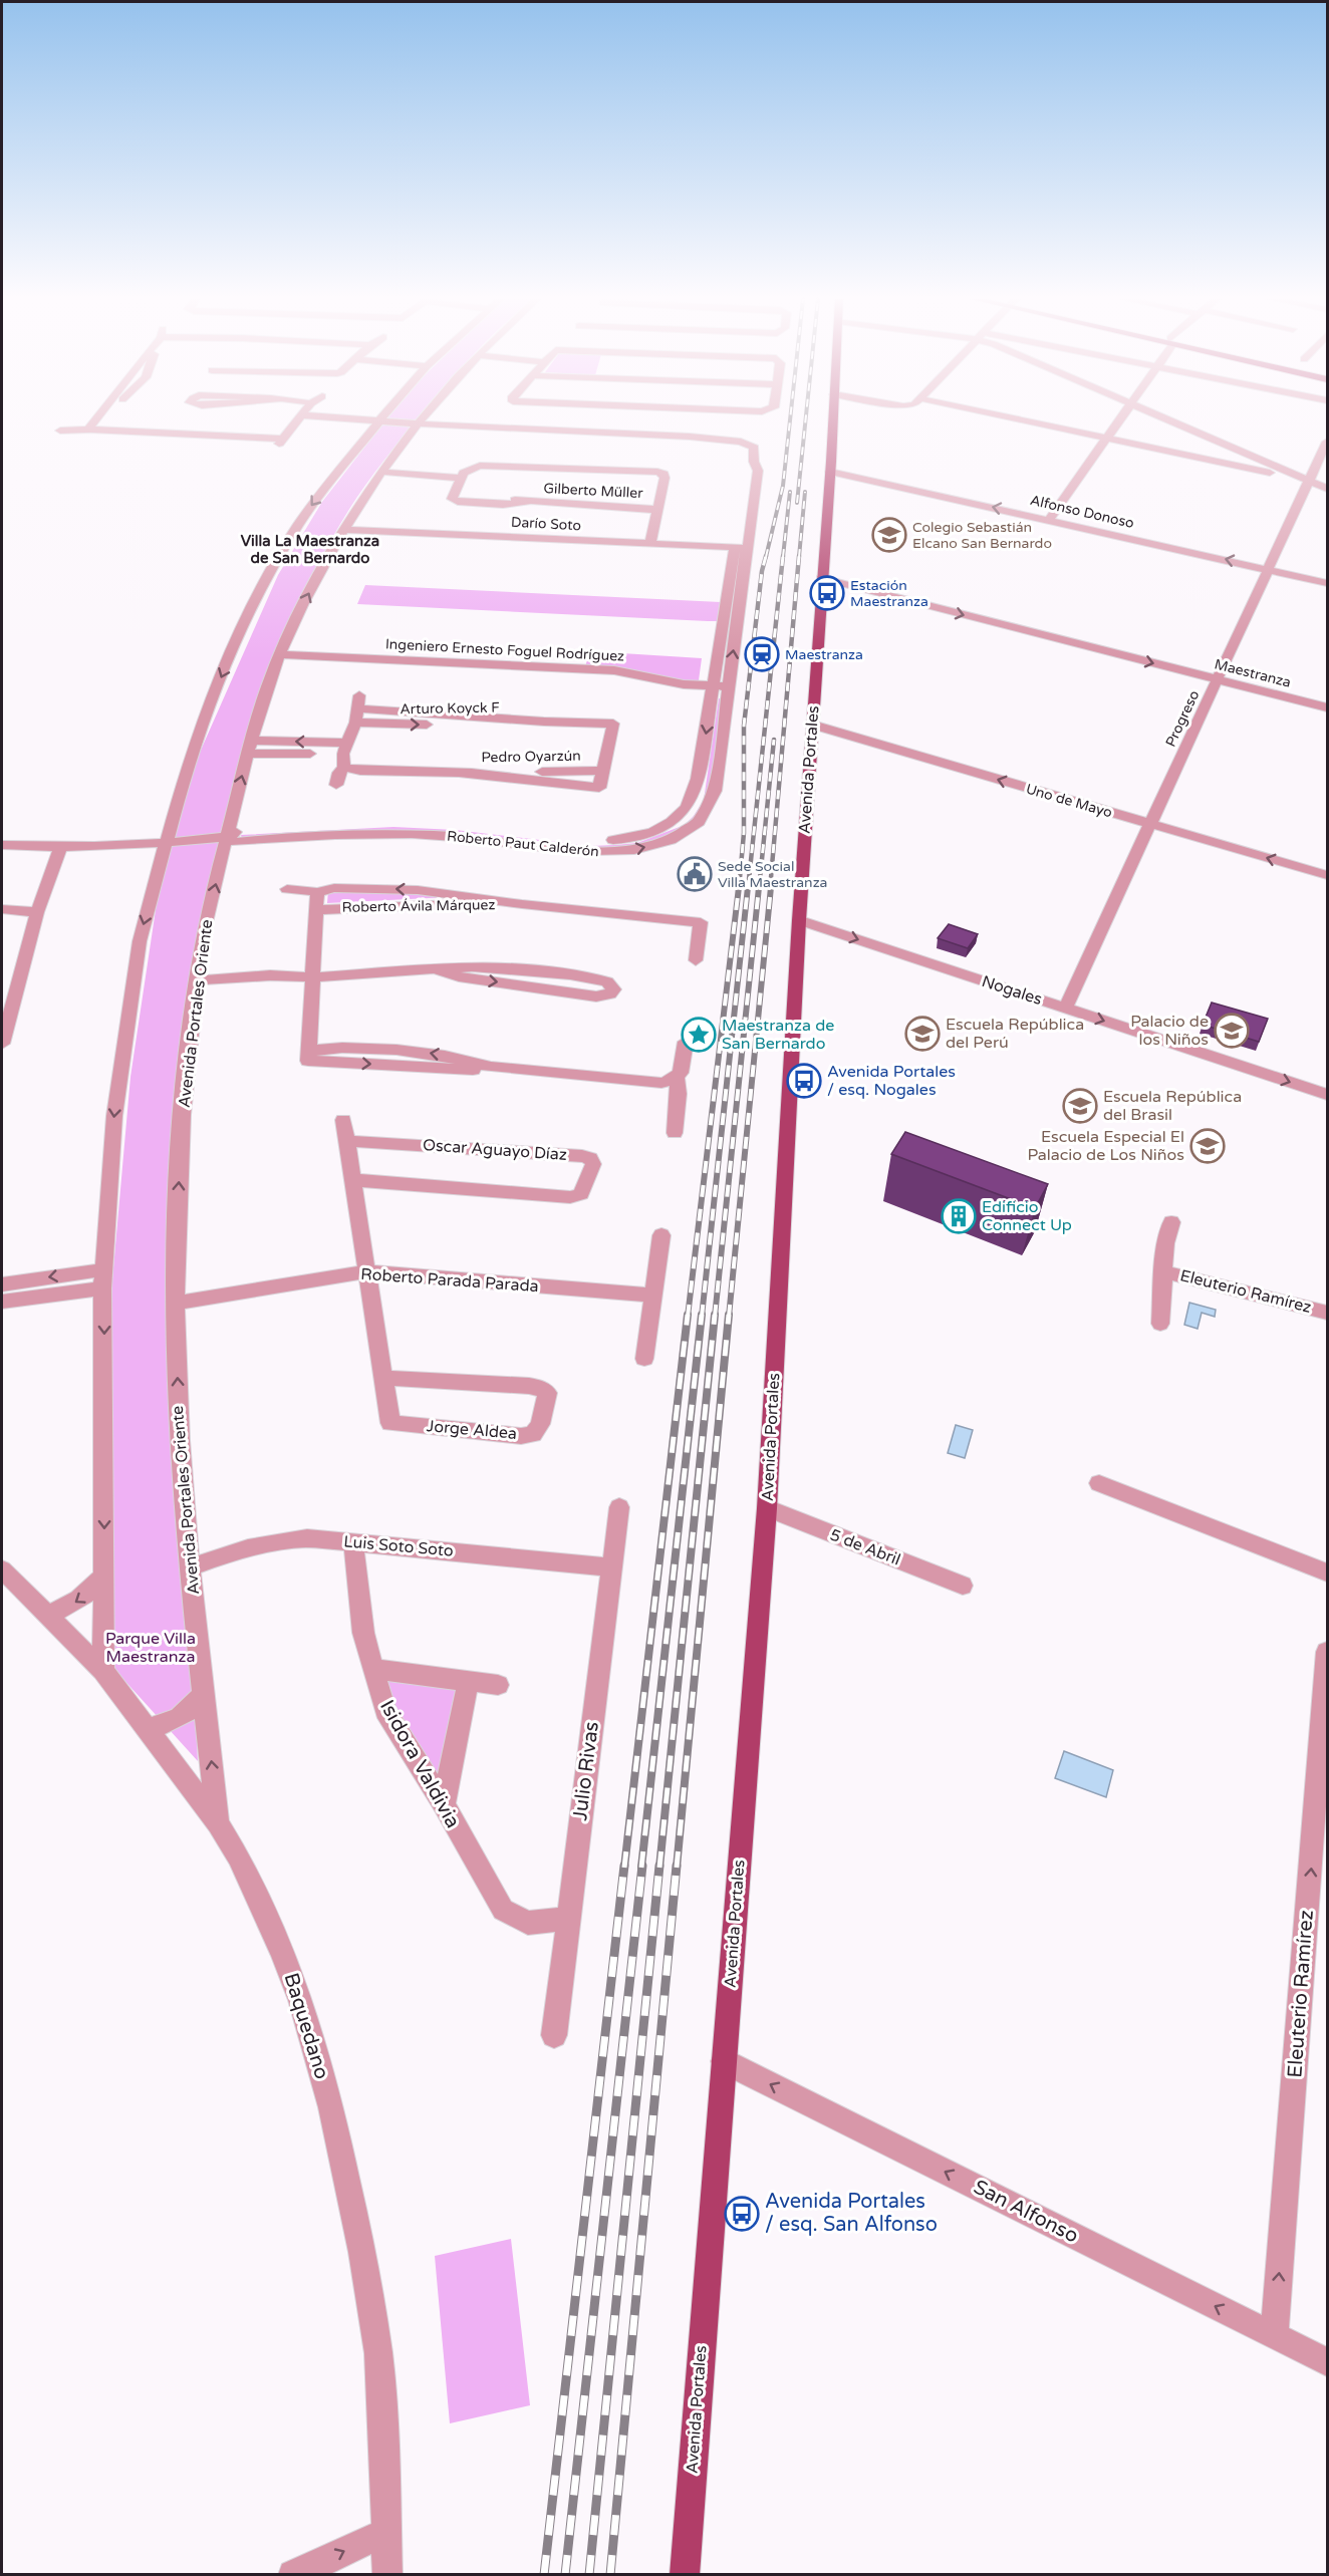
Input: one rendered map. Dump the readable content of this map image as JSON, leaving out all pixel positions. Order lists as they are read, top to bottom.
{
  "streets": {
    "main road": ["Avenida Portales"],
    "street": [
      "Gilberto Müller",
      "Alfonso Donoso",
      "Darío Soto",
      "Ingeniero Ernesto Foguel Rodríguez",
      "Maestranza",
      "Arturo Koyck F",
      "Progreso",
      "Pedro Oyarzún",
      "Uno de Mayo",
      "Roberto Paut Calderón",
      "Roberto Ávila Márquez",
      "Nogales",
      "Avenida Portales Oriente",
      "Oscar Aguayo Díaz",
      "Roberto Parada Parada",
      "Eleuterio Ramírez",
      "Jorge Aldea",
      "Luis Soto Soto",
      "5 de Abril",
      "Isidora Valdivia",
      "Julio Rivas",
      "Baquedano",
      "San Alfonso"
    ]
  },
  "crossings": [
    ["Alfonso Donoso", "Progreso"],
    ["Alfonso Donoso", "Avenida Portales"],
    ["Darío Soto", "Roberto Paut Calderón"],
    ["Darío Soto", "Avenida Portales Oriente"],
    ["Ingeniero Ernesto Foguel Rodríguez", "Roberto Paut Calderón"],
    ["Ingeniero Ernesto Foguel Rodríguez", "Avenida Portales Oriente"],
    ["Maestranza", "Progreso"],
    ["Maestranza", "Avenida Portales"],
    ["Arturo Koyck F", "Pedro Oyarzún"],
    ["Progreso", "Uno de Mayo"],
    ["Progreso", "Nogales"],
    ["Pedro Oyarzún", "Avenida Portales Oriente"],
    ["Avenida Portales", "Uno de Mayo"],
    ["Avenida Portales", "Nogales"],
    ["Avenida Portales", "5 de Abril"],
    ["Avenida Portales", "San Alfonso"],
    ["Roberto Paut Calderón", "Avenida Portales Oriente"],
    ["Avenida Portales Oriente", "Roberto Parada Parada"],
    ["Avenida Portales Oriente", "Luis Soto Soto"],
    ["Avenida Portales Oriente", "Baquedano"],
    ["Oscar Aguayo Díaz", "Jorge Aldea"],
    ["Roberto Parada Parada", "Jorge Aldea"],
    ["Eleuterio Ramírez", "San Alfonso"],
    ["Luis Soto Soto", "Isidora Valdivia"],
    ["Luis Soto Soto", "Julio Rivas"],
    ["Isidora Valdivia", "Julio Rivas"]
  ],
  "one_way": [
    "Maestranza",
    "Uno de Mayo",
    "Nogales",
    "Eleuterio Ramírez",
    "San Alfonso"
  ],
  "districts": ["Villa La Maestranza de San Bernardo"],
  "parks": ["Parque Villa Maestranza"],
  "places": {
    "school or university": [
      "Colegio Sebastián Elcano San Bernardo",
      "Palacio de los Niños",
      "Escuela República del Perú",
      "Escuela República del Brasil",
      "Escuela Especial El Palacio de Los Niños"
    ],
    "bus stop": ["Estación Maestranza", "Avenida Portales / esq. Nogales", "Avenida Portales / esq. San Alfonso"],
    "station": ["Maestranza"],
    "public building": ["Sede Social Villa Maestranza"],
    "place": ["Maestranza de San Bernardo"],
    "building": ["Edificio Connect Up"]
  }
}
